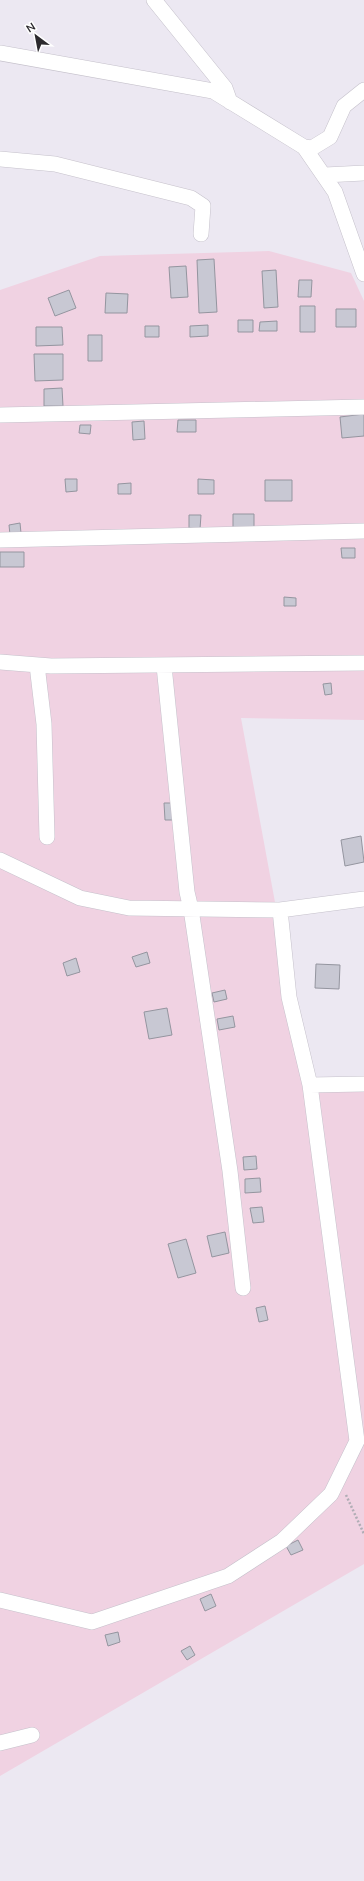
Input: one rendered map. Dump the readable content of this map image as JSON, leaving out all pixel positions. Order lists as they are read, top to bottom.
{
  "north": "top left"
}
